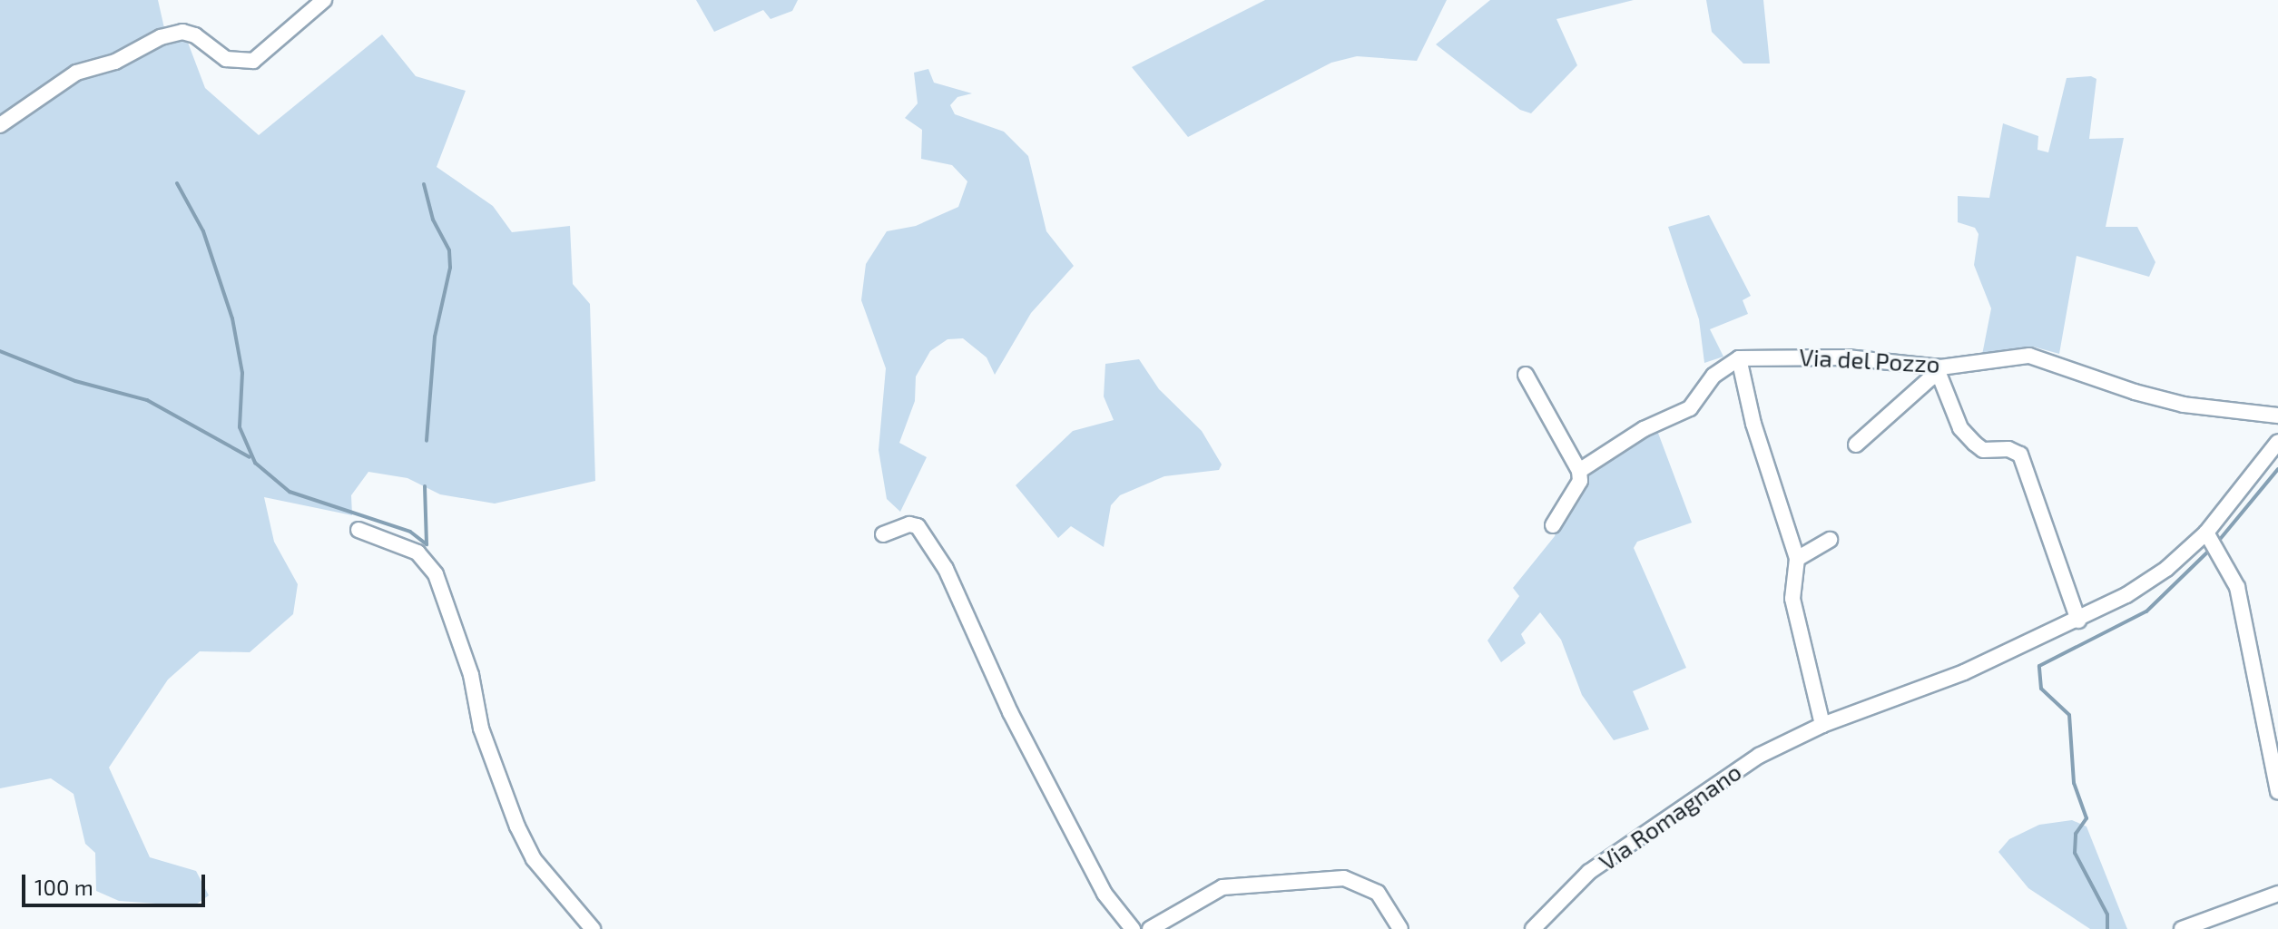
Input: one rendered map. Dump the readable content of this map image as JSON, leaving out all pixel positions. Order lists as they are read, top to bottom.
{
  "streets": {
    "street": ["Via del Pozzo", "Via Romagnano"]
  },
  "scale_bar": "100 m"
}
